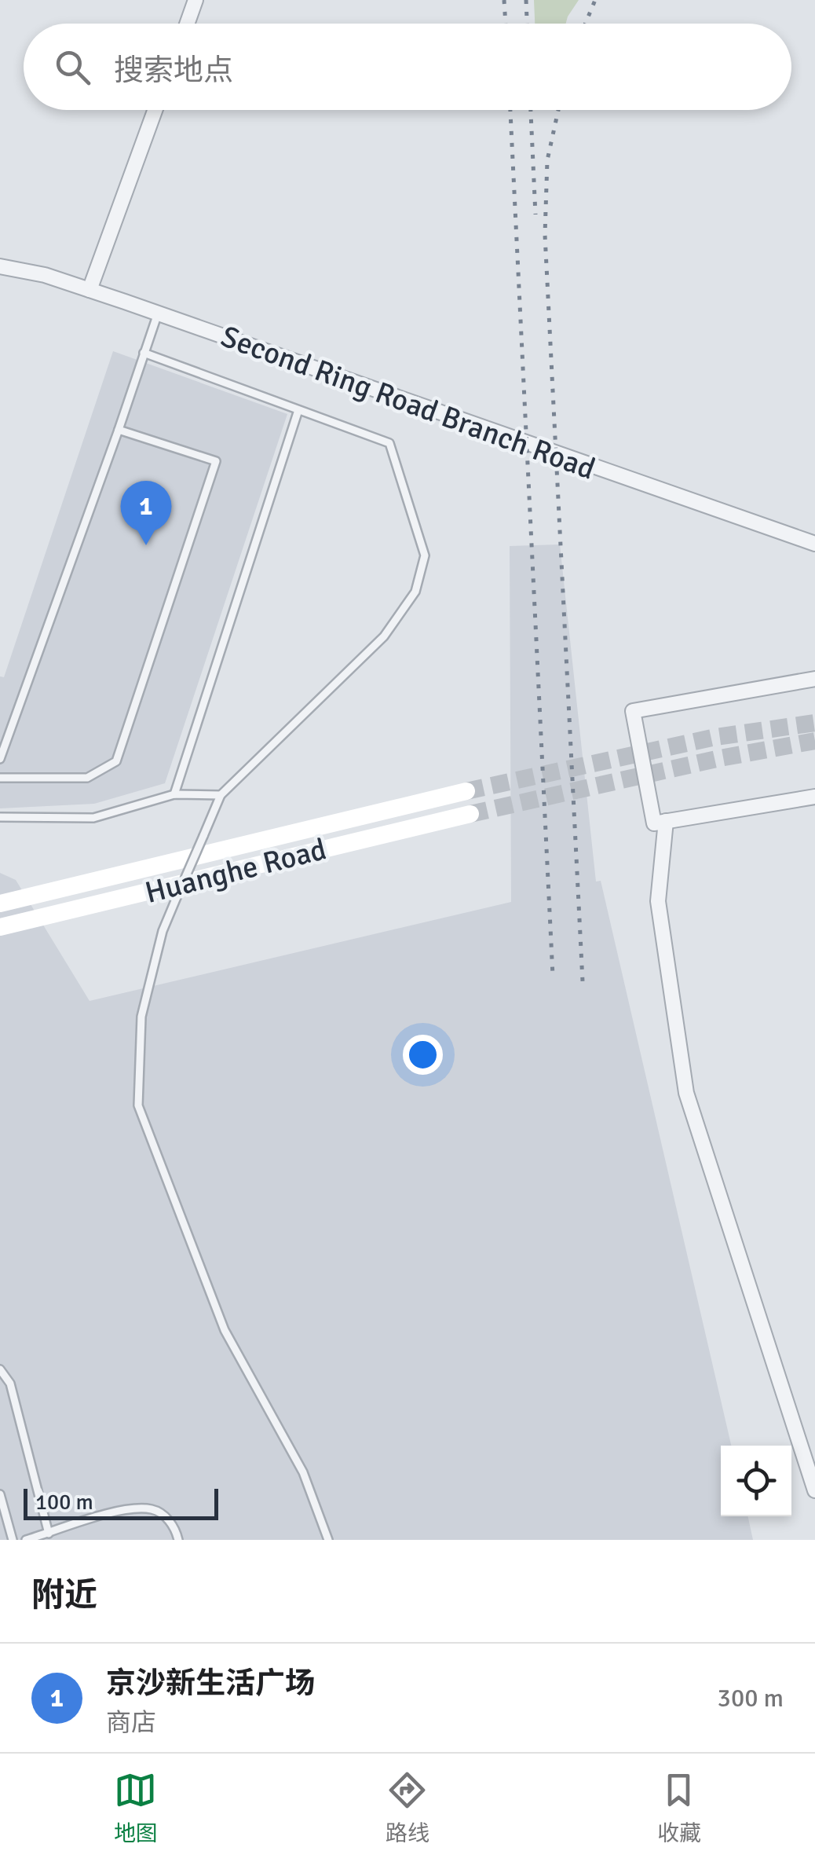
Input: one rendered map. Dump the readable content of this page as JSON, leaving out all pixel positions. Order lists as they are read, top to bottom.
{
  "streets": {
    "main road": ["Huanghe Road"],
    "street": ["Second Ring Road Branch Road"]
  },
  "scale_bar": "100 m",
  "page": {
    "search": "搜索地点",
    "pins": "1",
    "scale": "100 m",
    "heading": "附近",
    "list": [
      {
        "mark": "1",
        "name": "京沙新生活广场",
        "note": "商店",
        "value": "300 m"
      }
    ],
    "nav": ["地图", "路线", "收藏"]
  }
}
